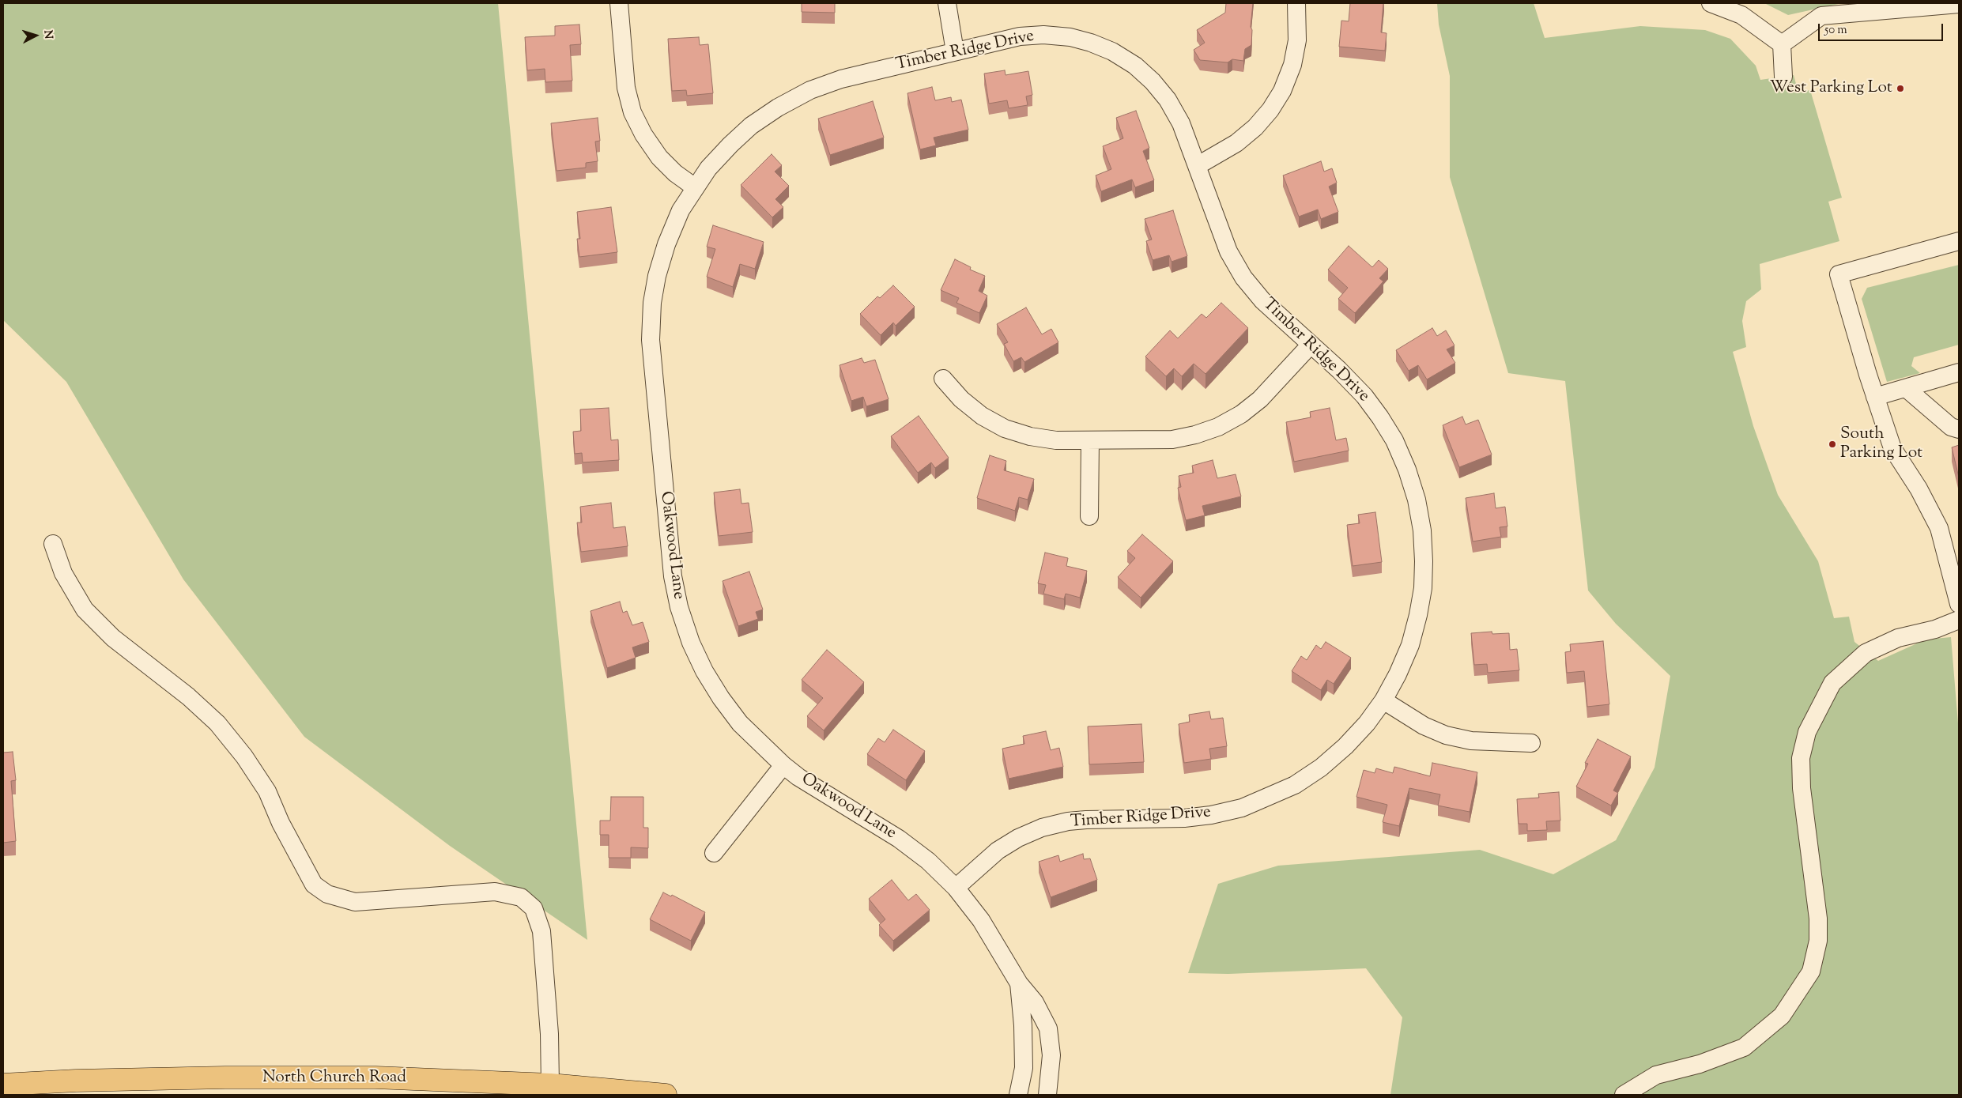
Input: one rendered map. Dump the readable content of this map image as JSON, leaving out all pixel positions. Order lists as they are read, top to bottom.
{
  "streets": {
    "main road": ["North Church Road"],
    "street": ["Timber Ridge Drive", "Oakwood Lane"]
  },
  "crossings": [
    ["Timber Ridge Drive", "Oakwood Lane"]
  ],
  "places": ["West Parking Lot", "South Parking Lot"],
  "scale_bar": "50 m",
  "north": "right"
}
